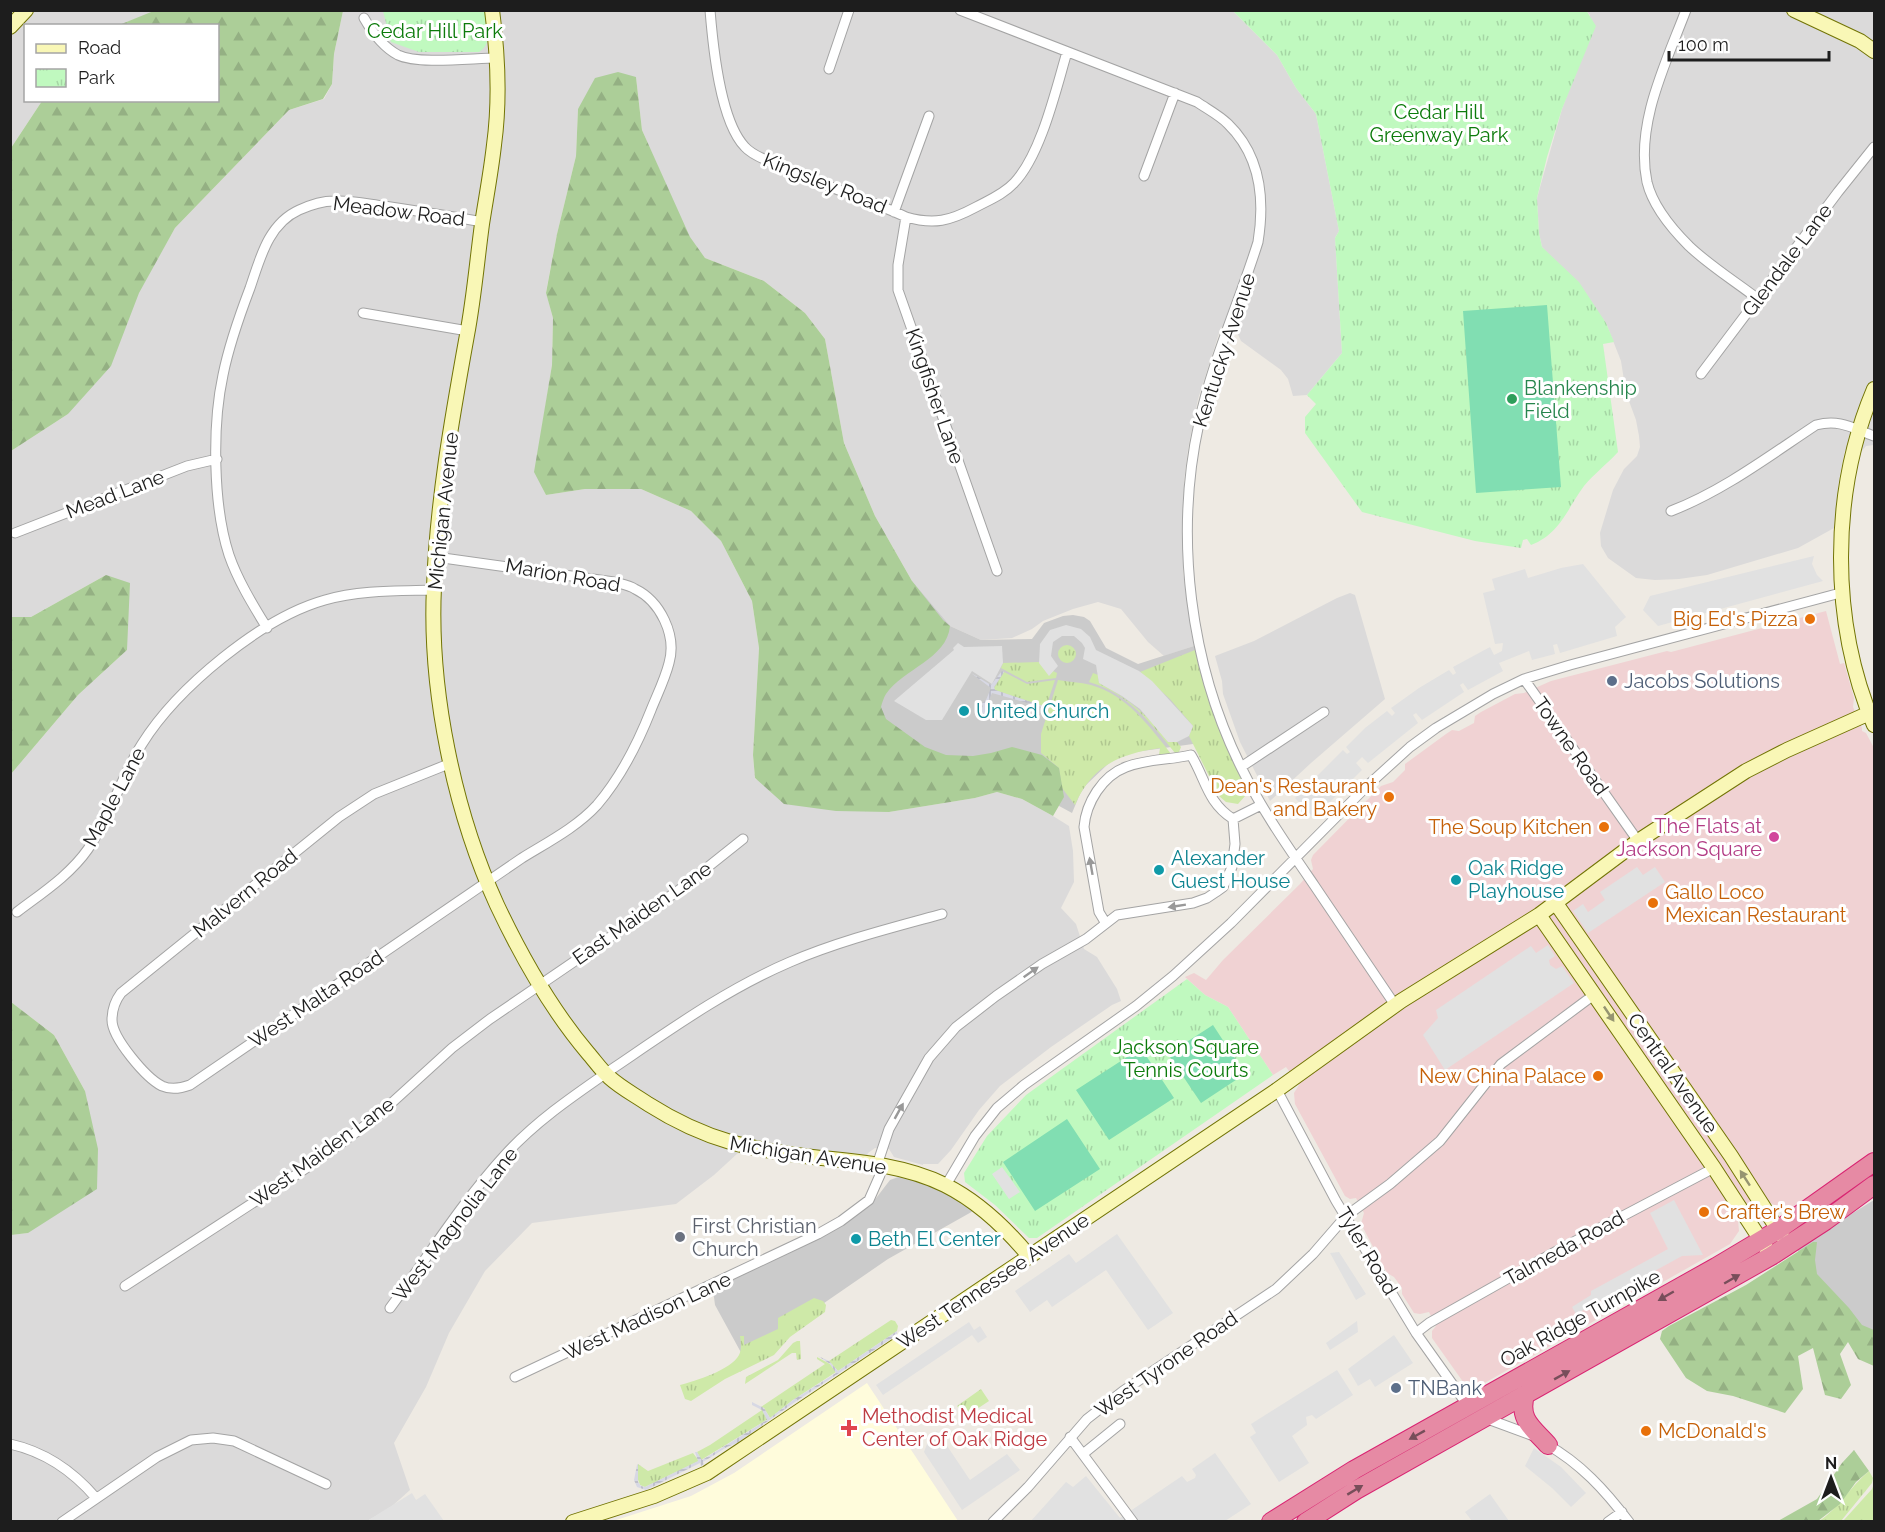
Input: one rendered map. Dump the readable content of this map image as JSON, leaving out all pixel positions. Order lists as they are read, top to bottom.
{
  "streets": {
    "highway": ["Oak Ridge Turnpike"],
    "street": [
      "Kingsley Road",
      "Meadow Road",
      "Glendale Lane",
      "Kentucky Avenue",
      "Kingfisher Lane",
      "Mead Lane",
      "Michigan Avenue",
      "Marion Road",
      "Towne Road",
      "Maple Lane",
      "Malvern Road",
      "East Maiden Lane",
      "West Malta Road",
      "Central Avenue",
      "West Maiden Lane",
      "West Magnolia Lane",
      "Talmeda Road",
      "Tyler Road",
      "West Tennessee Avenue",
      "West Madison Lane",
      "West Tyrone Road"
    ]
  },
  "crossings": [
    ["Kingsley Road", "Kentucky Avenue"],
    ["Kingsley Road", "Kingfisher Lane"],
    ["Meadow Road", "Mead Lane"],
    ["Meadow Road", "Michigan Avenue"],
    ["Meadow Road", "Maple Lane"],
    ["Kentucky Avenue", "West Tennessee Avenue"],
    ["Michigan Avenue", "Marion Road"],
    ["Michigan Avenue", "Maple Lane"],
    ["Michigan Avenue", "Malvern Road"],
    ["Michigan Avenue", "East Maiden Lane"],
    ["Michigan Avenue", "West Malta Road"],
    ["Michigan Avenue", "West Maiden Lane"],
    ["Michigan Avenue", "West Magnolia Lane"],
    ["Michigan Avenue", "West Tennessee Avenue"],
    ["Michigan Avenue", "West Madison Lane"],
    ["Marion Road", "West Malta Road"],
    ["Towne Road", "West Tennessee Avenue"],
    ["Malvern Road", "West Malta Road"],
    ["East Maiden Lane", "West Maiden Lane"],
    ["Central Avenue", "Talmeda Road"],
    ["Central Avenue", "West Tennessee Avenue"],
    ["Central Avenue", "Oak Ridge Turnpike"],
    ["Central Avenue", "West Tyrone Road"],
    ["Talmeda Road", "Tyler Road"],
    ["Tyler Road", "West Tennessee Avenue"],
    ["Tyler Road", "Oak Ridge Turnpike"],
    ["Tyler Road", "West Tyrone Road"]
  ],
  "one_way": ["West Madison Lane"],
  "parks": ["Cedar Hill Park", "Cedar Hill Greenway Park", "Jackson Square Tennis Courts"],
  "places": {
    "other": [
      "Blankenship Field",
      "Big Ed's Pizza",
      "Jacobs Solutions",
      "United Church",
      "Dean's Restaurant and Bakery",
      "The Soup Kitchen",
      "The Flats at Jackson Square",
      "Alexander Guest House",
      "Oak Ridge Playhouse",
      "Gallo Loco Mexican Restaurant",
      "New China Palace",
      "Crafter's Brew",
      "First Christian Church",
      "Beth El Center",
      "TNBank",
      "McDonald's"
    ],
    "health": ["Methodist Medical Center of Oak Ridge"]
  },
  "legend": ["Road", "Park"],
  "scale_bar": "100 m",
  "north": "top"
}
